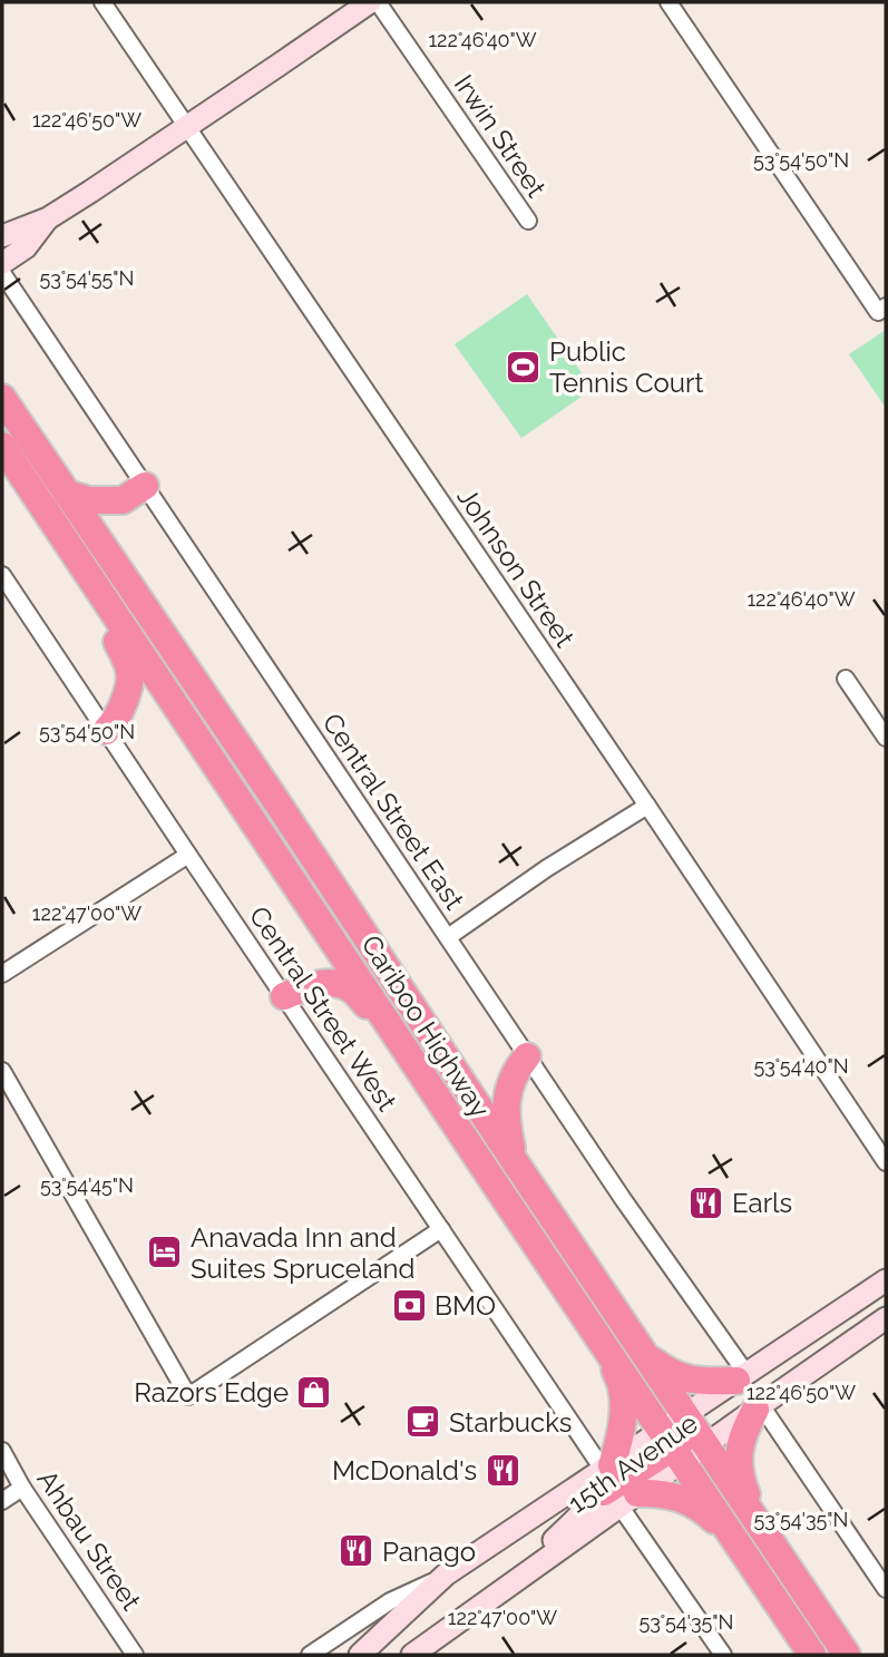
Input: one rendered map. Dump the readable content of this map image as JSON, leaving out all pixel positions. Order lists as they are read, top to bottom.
{
  "streets": {
    "highway": ["Cariboo Highway"],
    "main road": ["15th Avenue"],
    "street": [
      "Irwin Street",
      "Johnson Street",
      "Central Street East",
      "Central Street West",
      "Ahbau Street"
    ]
  },
  "crossings": [
    ["Central Street East", "15th Avenue"],
    ["Central Street West", "15th Avenue"],
    ["Cariboo Highway", "15th Avenue"]
  ],
  "places": {
    "sports": ["Public Tennis Court"],
    "restaurant": ["Earls", "McDonald's", "Panago"],
    "hotel": ["Anavada Inn and Suites Spruceland"],
    "bank": ["BMO"],
    "shop": ["Razors Edge"],
    "cafe": ["Starbucks"]
  },
  "coordinates": [
    "122°46'40\"W",
    "122°46'50\"W",
    "53°54'50\"N",
    "53°54'55\"N",
    "122°47'00\"W",
    "53°54'40\"N",
    "53°54'45\"N",
    "53°54'35\"N"
  ]
}
